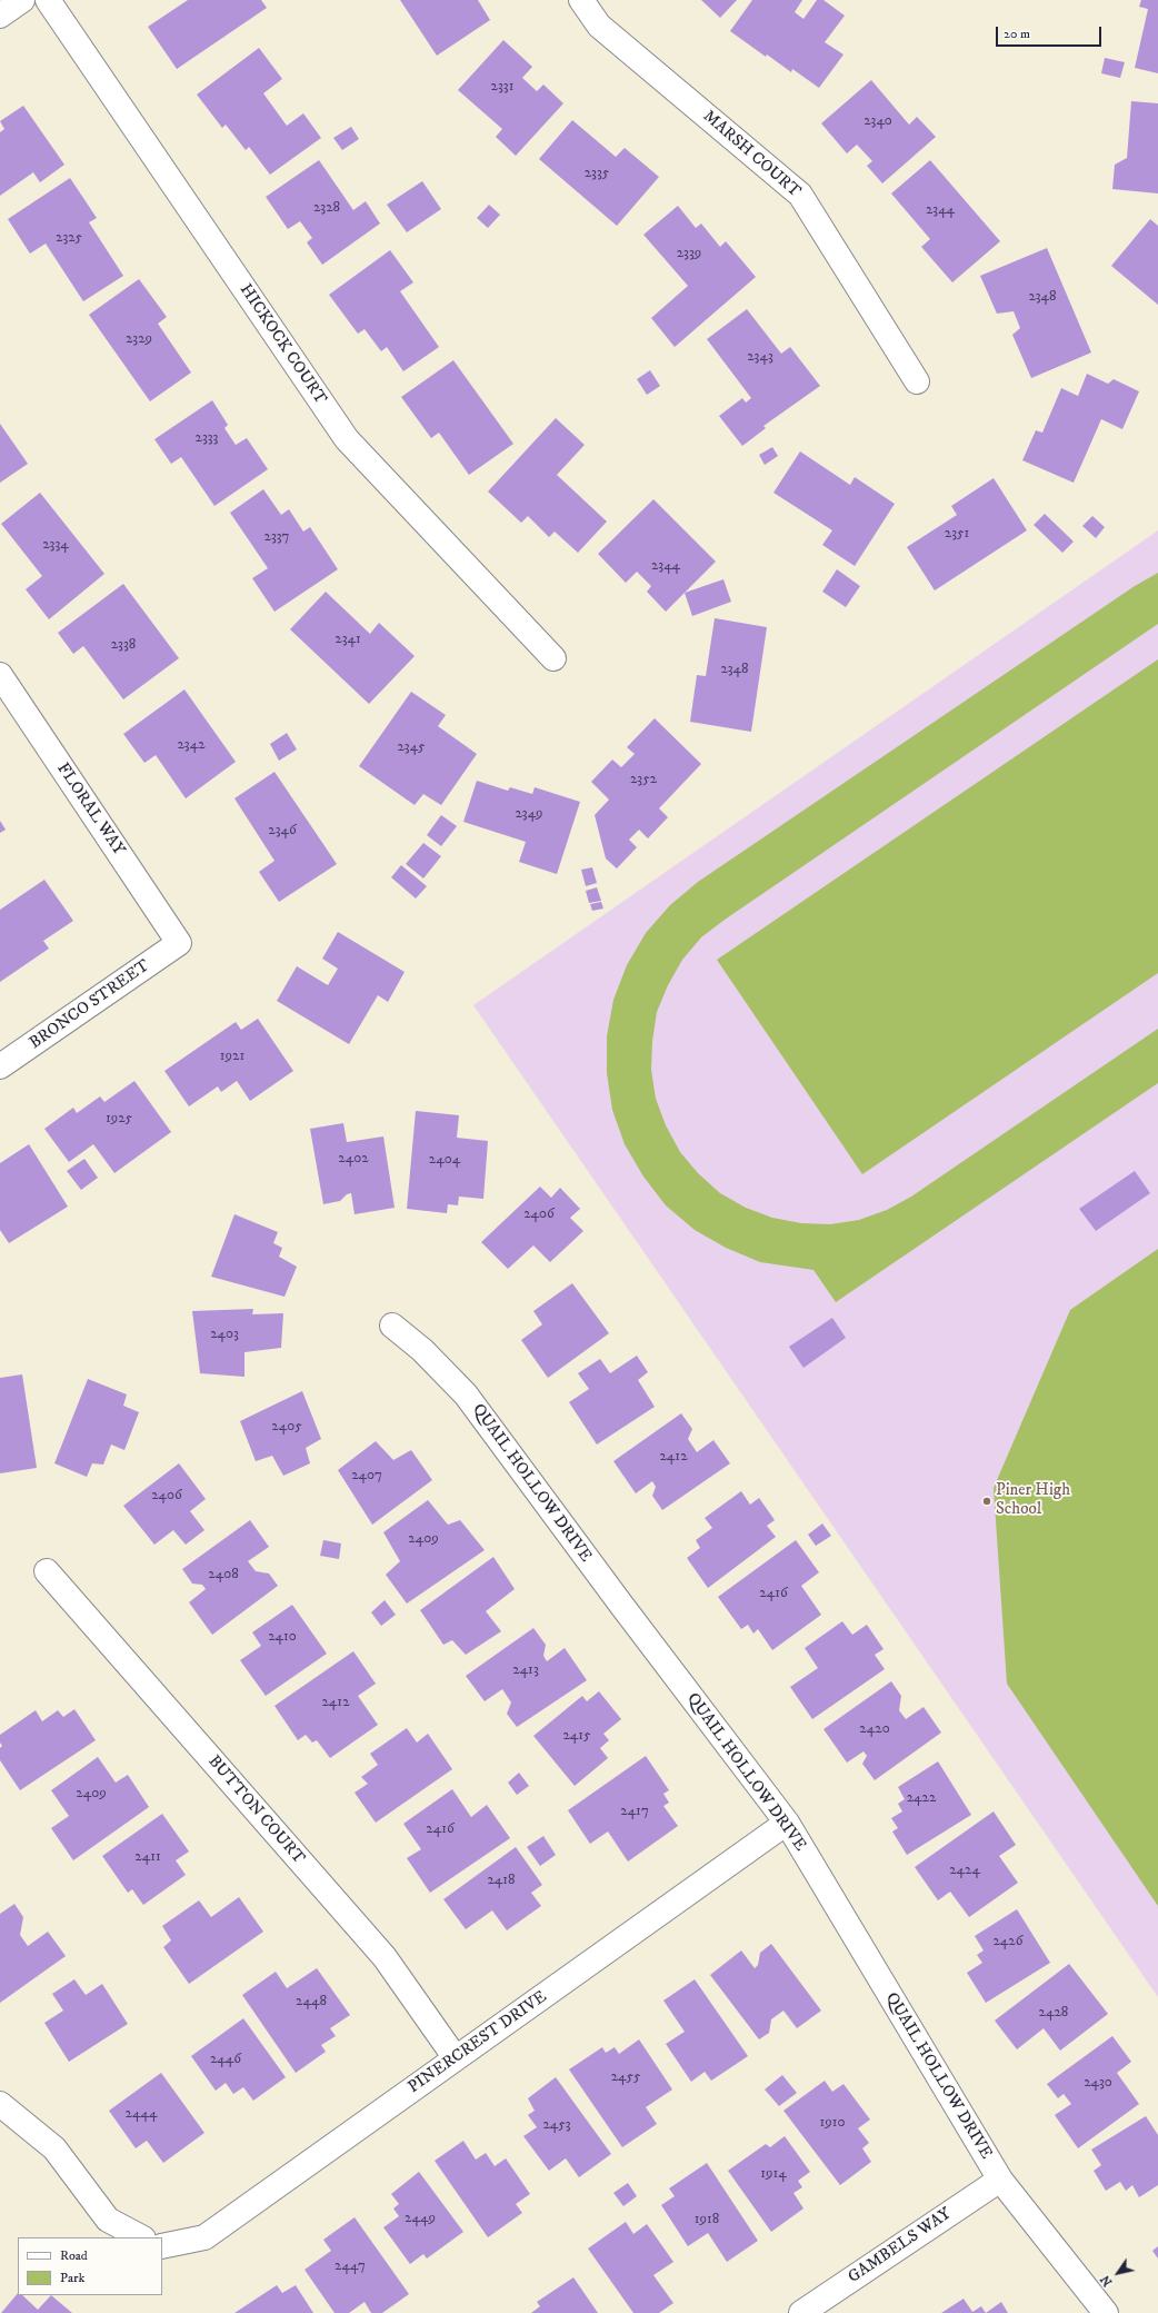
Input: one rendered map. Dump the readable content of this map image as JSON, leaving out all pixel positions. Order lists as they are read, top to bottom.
{
  "streets": {
    "street": [
      "MARSH COURT",
      "HICKOCK COURT",
      "FLORAL WAY",
      "BRONCO STREET",
      "QUAIL HOLLOW DRIVE",
      "BUTTON COURT",
      "PINERCREST DRIVE",
      "GAMBELS WAY"
    ]
  },
  "crossings": [
    ["FLORAL WAY", "BRONCO STREET"],
    ["QUAIL HOLLOW DRIVE", "PINERCREST DRIVE"],
    ["QUAIL HOLLOW DRIVE", "GAMBELS WAY"],
    ["BUTTON COURT", "PINERCREST DRIVE"]
  ],
  "places": ["Piner High School"],
  "house_numbers": [
    "2331",
    "2340",
    "2335",
    "2328",
    "2344",
    "2325",
    "2339",
    "2348",
    "2329",
    "2343",
    "2333",
    "2351",
    "2337",
    "2334",
    "2344",
    "2341",
    "2338",
    "2348",
    "2342",
    "2345",
    "2352",
    "2349",
    "2346",
    "1921",
    "1925",
    "2402",
    "2404",
    "2406",
    "2403",
    "2405",
    "2412",
    "2407",
    "2406",
    "2409",
    "2408",
    "2416",
    "2410",
    "2413",
    "2412",
    "2420",
    "2415",
    "2409",
    "2422",
    "2417",
    "2416",
    "2411",
    "2424",
    "2418",
    "2426",
    "2448",
    "2428",
    "2446",
    "2455",
    "2430",
    "2444",
    "1910",
    "2453",
    "1914",
    "2449",
    "1918",
    "2447"
  ],
  "legend": ["Road", "Park"],
  "scale_bar": "20 m",
  "north": "bottom left"
}
